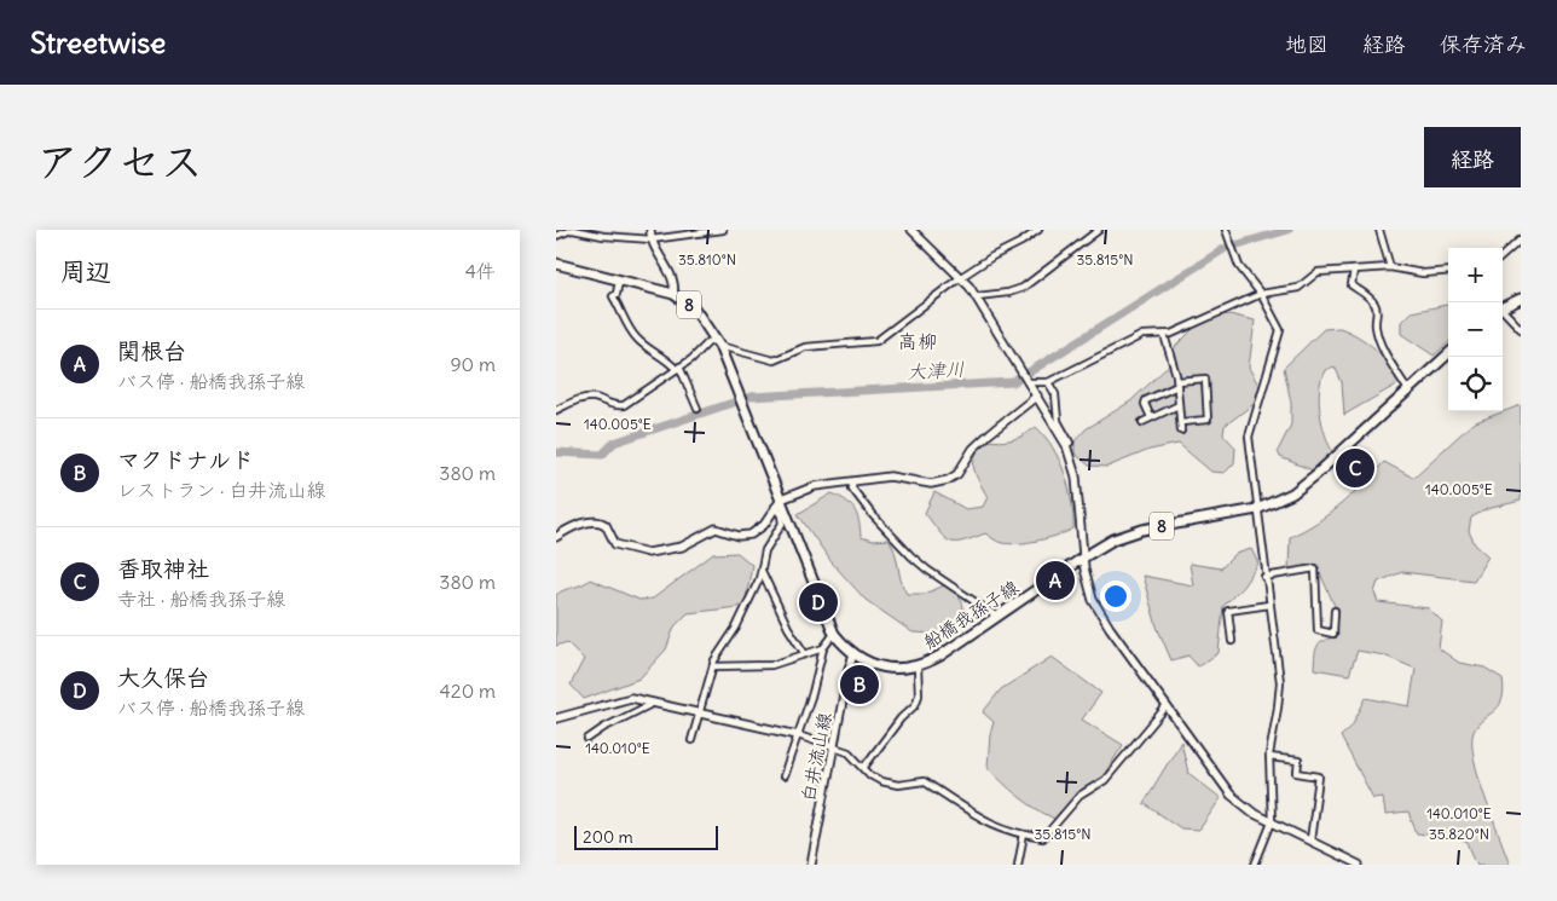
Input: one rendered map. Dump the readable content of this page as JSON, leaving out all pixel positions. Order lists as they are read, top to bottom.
{
  "streets": {
    "main road": ["8", "船橋我孫子線"],
    "street": ["白井流山線"]
  },
  "crossings": [
    ["船橋我孫子線", "白井流山線"]
  ],
  "districts": ["高柳"],
  "water": ["大津川"],
  "scale_bar": "200 m",
  "page": {
    "header": "Streetwise",
    "nav": ["地図", "経路", "保存済み"],
    "title": "アクセス",
    "buttons": "経路",
    "heading": ["周辺", "4件"],
    "map_buttons": ["+", "−"],
    "list": [
      {
        "mark": "A",
        "name": "関根台",
        "note": "バス停 · 船橋我孫子線",
        "value": "90 m"
      },
      {
        "mark": "B",
        "name": "マクドナルド",
        "note": "レストラン · 白井流山線",
        "value": "380 m"
      },
      {
        "mark": "C",
        "name": "香取神社",
        "note": "寺社 · 船橋我孫子線",
        "value": "380 m"
      },
      {
        "mark": "D",
        "name": "大久保台",
        "note": "バス停 · 船橋我孫子線",
        "value": "420 m"
      }
    ],
    "pins": [
      "C",
      "A",
      "D",
      "B"
    ],
    "scale": "200 m"
  },
  "coordinates": [
    "35.810°N",
    "35.815°N",
    "140.005°E",
    "140.010°E",
    "35.820°N"
  ]
}
